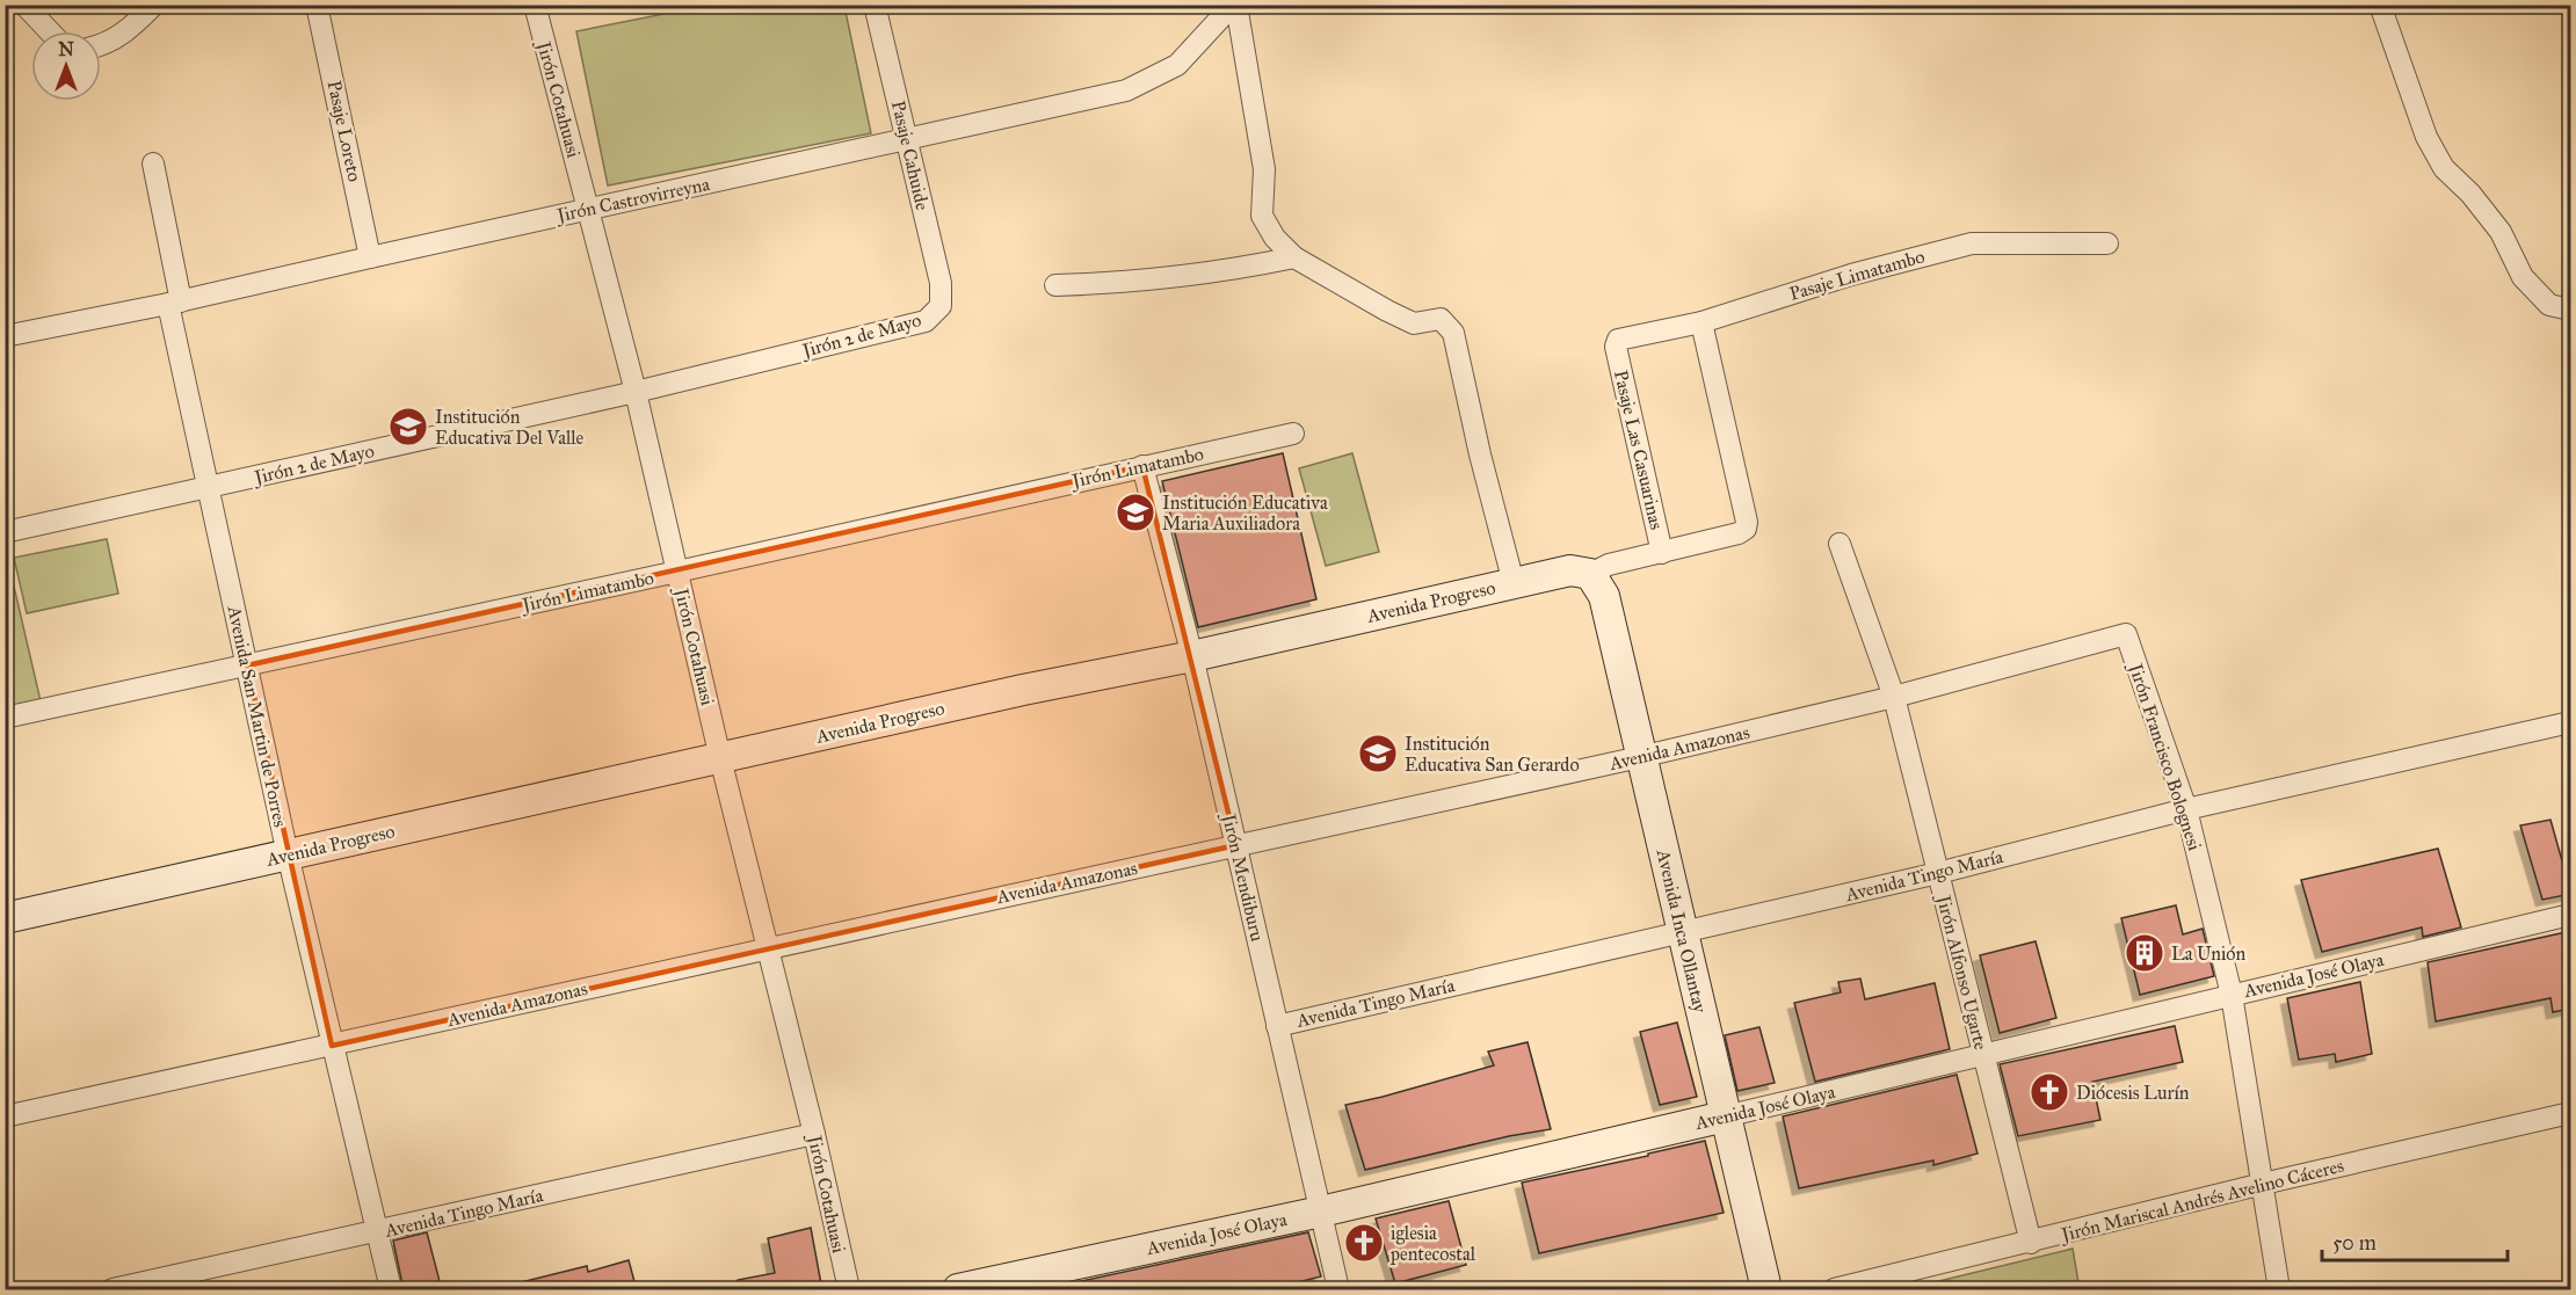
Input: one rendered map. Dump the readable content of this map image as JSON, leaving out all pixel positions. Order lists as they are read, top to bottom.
{
  "streets": {
    "street": [
      "Jirón Cotahuasi",
      "Pasaje Loreto",
      "Pasaje Cahuide",
      "Jirón Castrovirreyna",
      "Pasaje Limatambo",
      "Jirón 2 de Mayo",
      "Pasaje Las Casuarinas",
      "Jirón Limatambo",
      "Avenida Progreso",
      "Avenida San Martin de Porres",
      "Avenida Amazonas",
      "Jirón Francisco Bolognesi",
      "Avenida Tingo María",
      "Jirón Mendiburu",
      "Avenida Inca Ollantay",
      "Jirón Alfonso Ugarte",
      "Avenida José Olaya",
      "Jirón Mariscal Andrés Avelino Cáceres"
    ]
  },
  "crossings": [
    ["Jirón Cotahuasi", "Jirón Castrovirreyna"],
    ["Jirón Cotahuasi", "Jirón 2 de Mayo"],
    ["Jirón Cotahuasi", "Jirón Limatambo"],
    ["Jirón Cotahuasi", "Avenida Progreso"],
    ["Jirón Cotahuasi", "Avenida Amazonas"],
    ["Jirón Cotahuasi", "Avenida Tingo María"],
    ["Pasaje Loreto", "Jirón Castrovirreyna"],
    ["Pasaje Cahuide", "Jirón Castrovirreyna"],
    ["Pasaje Cahuide", "Jirón 2 de Mayo"],
    ["Jirón Castrovirreyna", "Avenida San Martin de Porres"],
    ["Pasaje Limatambo", "Pasaje Las Casuarinas"],
    ["Pasaje Limatambo", "Avenida Progreso"],
    ["Jirón 2 de Mayo", "Avenida San Martin de Porres"],
    ["Pasaje Las Casuarinas", "Avenida Progreso"],
    ["Jirón Limatambo", "Avenida San Martin de Porres"],
    ["Jirón Limatambo", "Jirón Mendiburu"],
    ["Avenida Progreso", "Avenida San Martin de Porres"],
    ["Avenida Progreso", "Jirón Mendiburu"],
    ["Avenida Progreso", "Avenida Inca Ollantay"],
    ["Avenida San Martin de Porres", "Avenida Amazonas"],
    ["Avenida San Martin de Porres", "Avenida Tingo María"],
    ["Avenida Amazonas", "Jirón Francisco Bolognesi"],
    ["Avenida Amazonas", "Jirón Mendiburu"],
    ["Avenida Amazonas", "Avenida Inca Ollantay"],
    ["Avenida Amazonas", "Jirón Alfonso Ugarte"],
    ["Jirón Francisco Bolognesi", "Avenida Tingo María"],
    ["Jirón Francisco Bolognesi", "Avenida José Olaya"],
    ["Jirón Francisco Bolognesi", "Jirón Mariscal Andrés Avelino Cáceres"],
    ["Avenida Tingo María", "Jirón Mendiburu"],
    ["Avenida Tingo María", "Avenida Inca Ollantay"],
    ["Avenida Tingo María", "Jirón Alfonso Ugarte"],
    ["Jirón Mendiburu", "Avenida José Olaya"],
    ["Avenida Inca Ollantay", "Avenida José Olaya"],
    ["Jirón Alfonso Ugarte", "Avenida José Olaya"],
    ["Jirón Alfonso Ugarte", "Jirón Mariscal Andrés Avelino Cáceres"]
  ],
  "places": {
    "school or university": ["Institución Educativa Del Valle", "Institución Educativa Maria Auxiliadora", "Institución Educativa San Gerardo"],
    "building": ["La Unión"],
    "church": ["Diócesis Lurín", "iglesia pentecostal"]
  },
  "scale_bar": "50 m",
  "north": "top"
}
